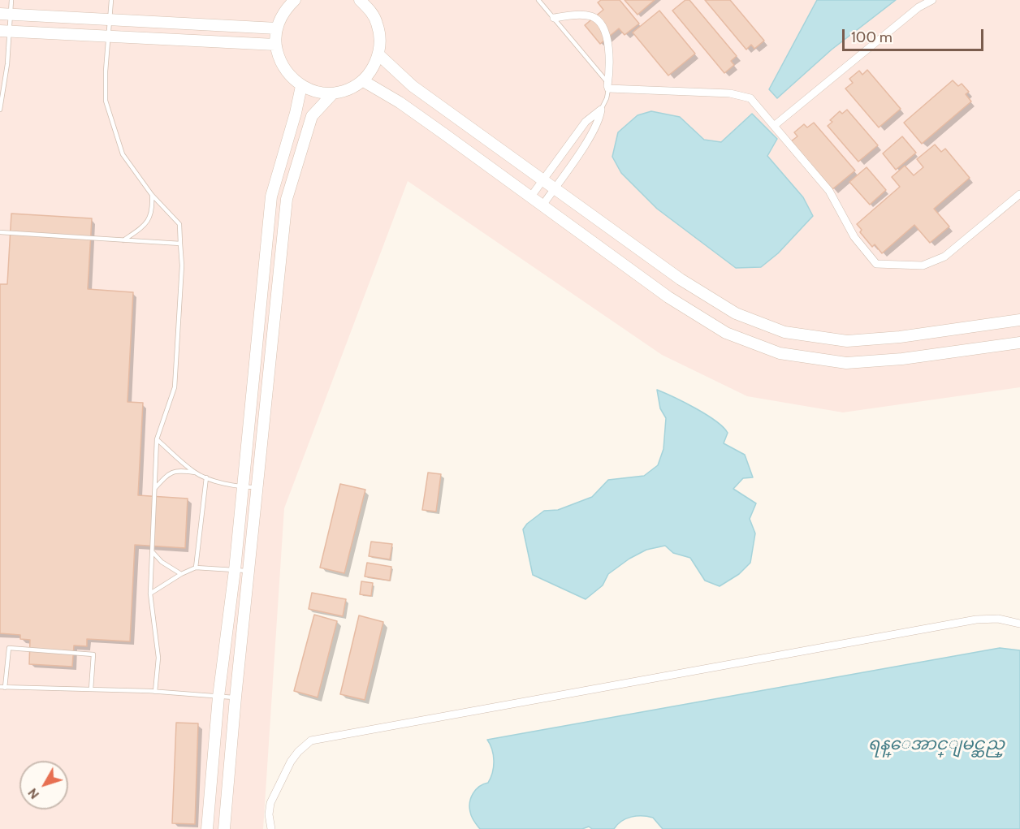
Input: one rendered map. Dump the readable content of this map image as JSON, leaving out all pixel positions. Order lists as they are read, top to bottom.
{
  "water": ["ရန္ေအာင္ျမင္ဆည္"],
  "scale_bar": "100 m",
  "north": "bottom left"
}
